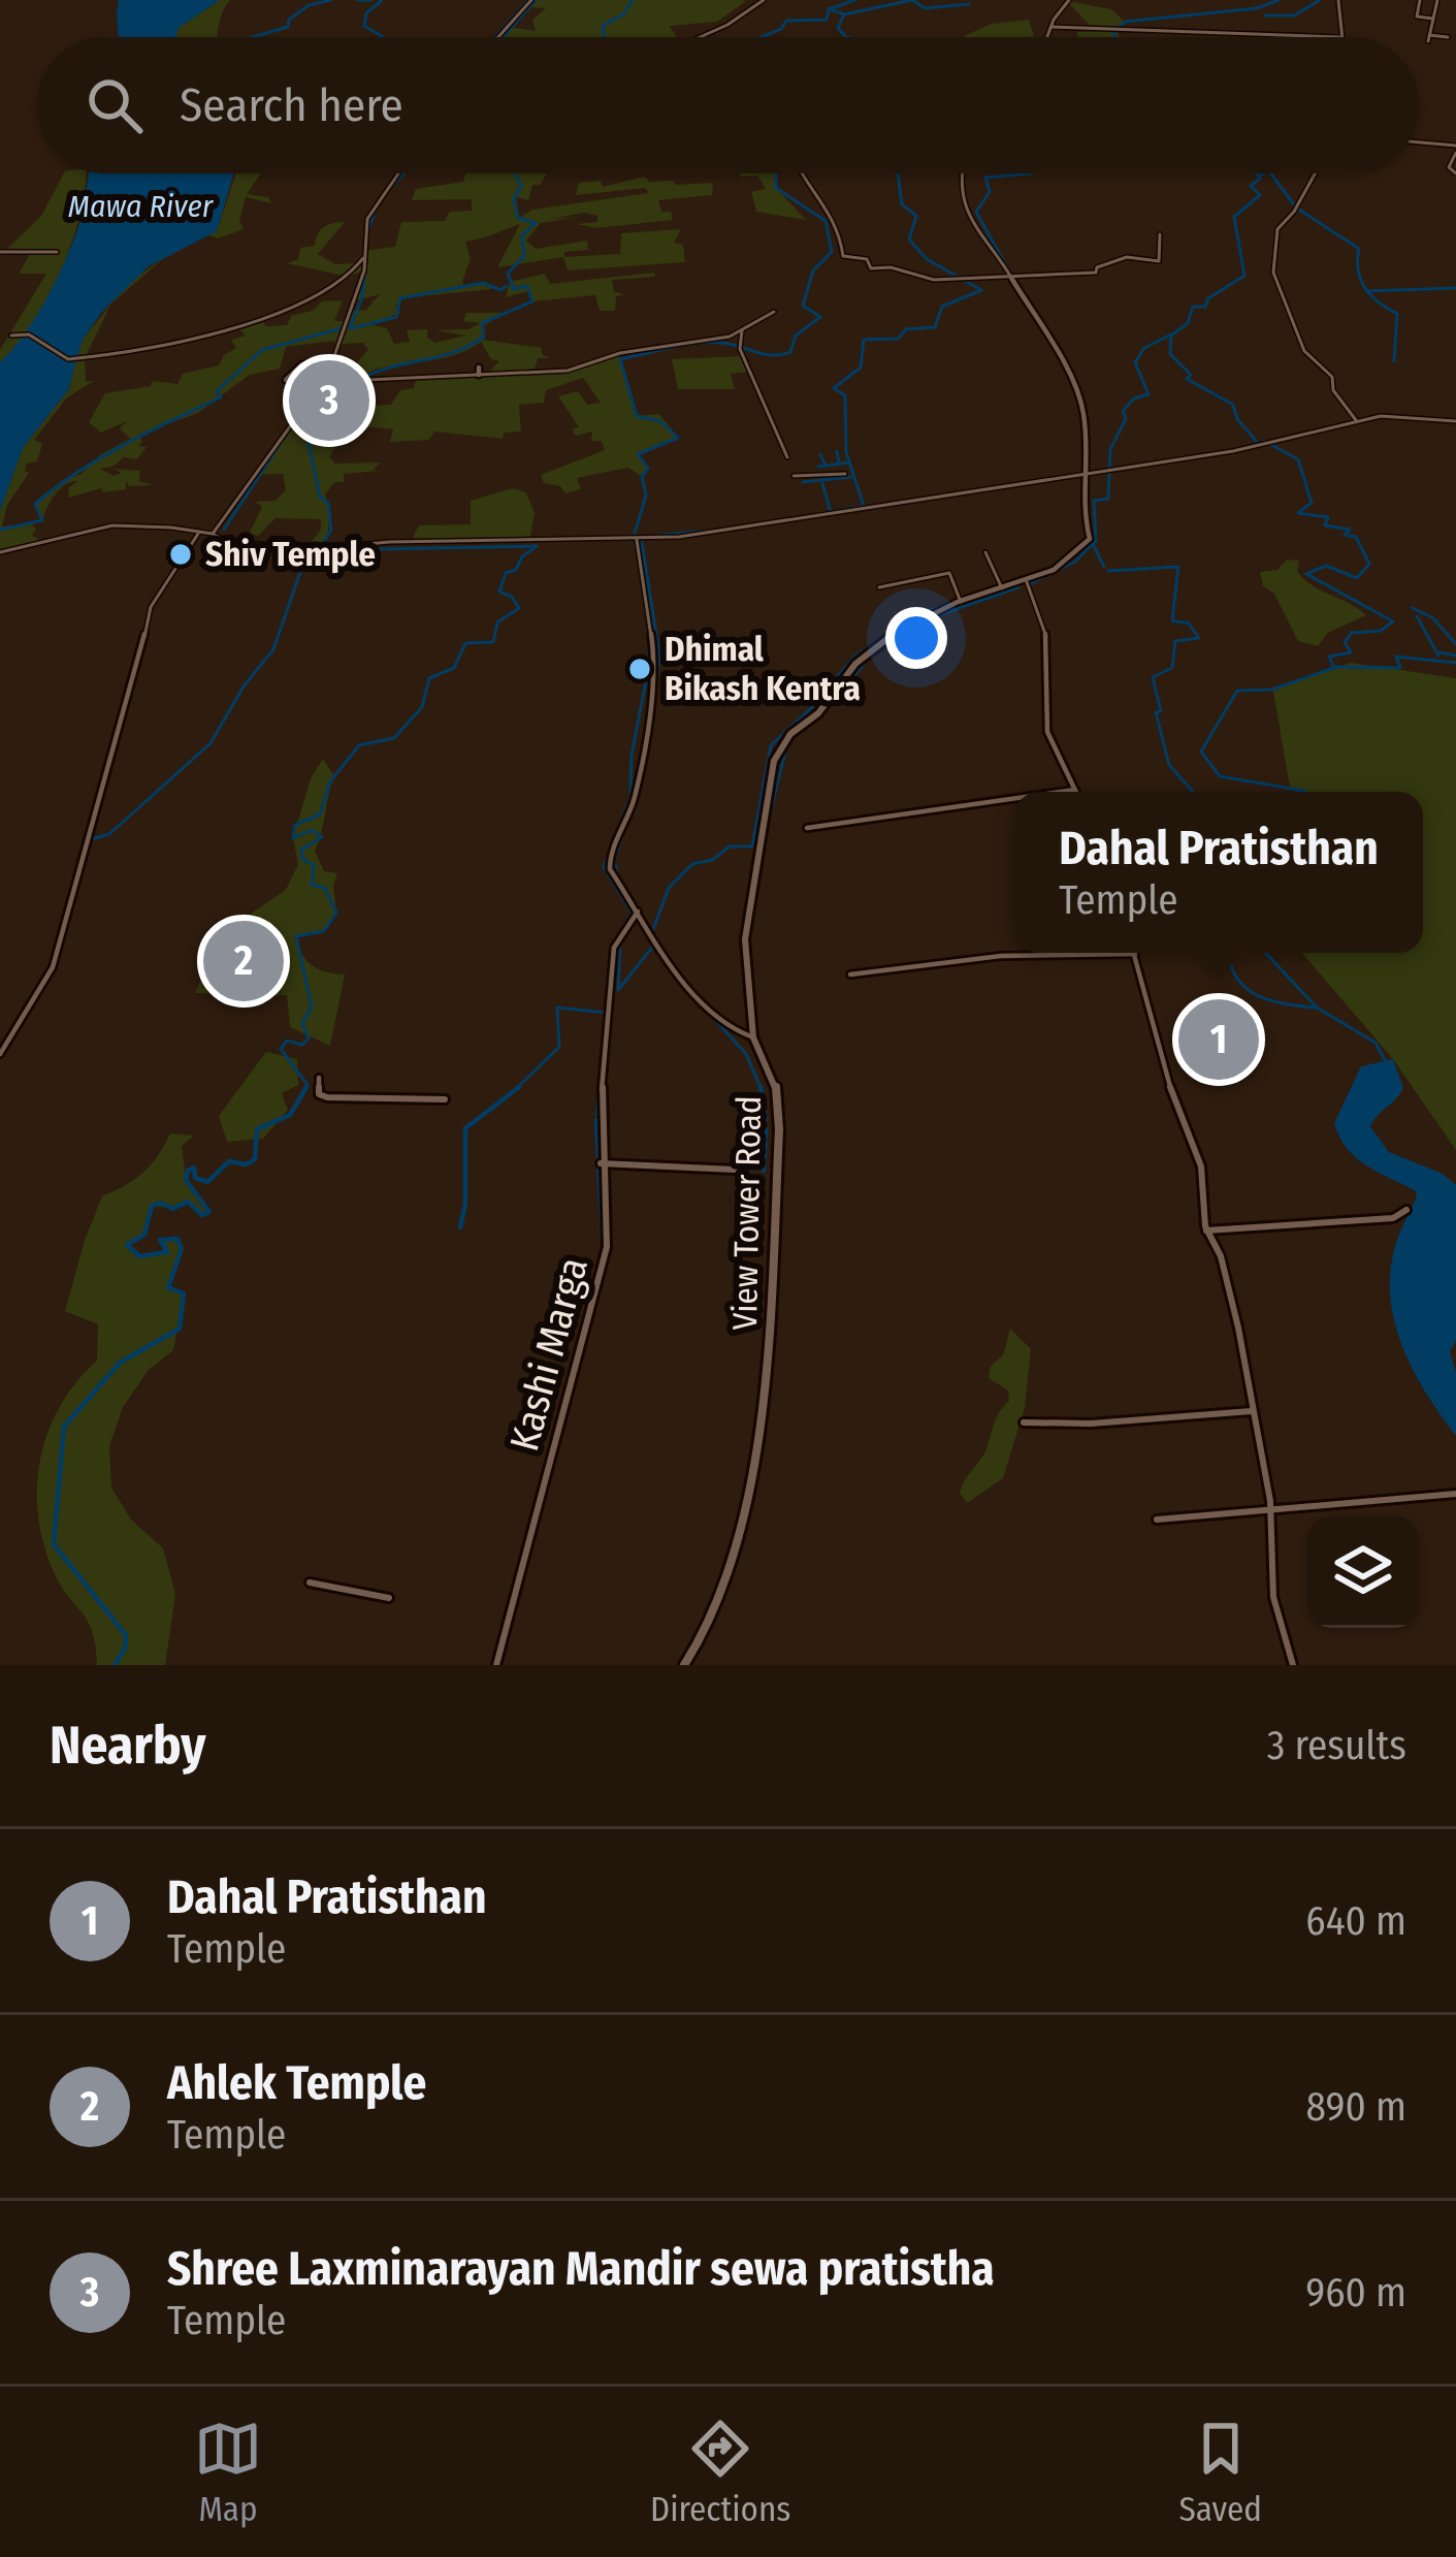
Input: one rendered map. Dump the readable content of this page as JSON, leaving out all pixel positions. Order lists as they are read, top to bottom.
{
  "streets": {
    "street": ["View Tower Road", "Kashi Marga"]
  },
  "water": ["Mawa River"],
  "places": ["Shiv Temple", "Dhimal Bikash Kentra"],
  "page": {
    "search": "Search here",
    "pins": ["3", "2", "1"],
    "popup": ["Dahal Pratisthan", "Temple"],
    "heading": ["Nearby", "3 results"],
    "list": [
      {
        "mark": "1",
        "name": "Dahal Pratisthan",
        "note": "Temple",
        "value": "640 m"
      },
      {
        "mark": "2",
        "name": "Ahlek Temple",
        "note": "Temple",
        "value": "890 m"
      },
      {
        "mark": "3",
        "name": "Shree Laxminarayan Mandir sewa pratistha",
        "note": "Temple",
        "value": "960 m"
      }
    ],
    "nav": ["Map", "Directions", "Saved"]
  }
}
